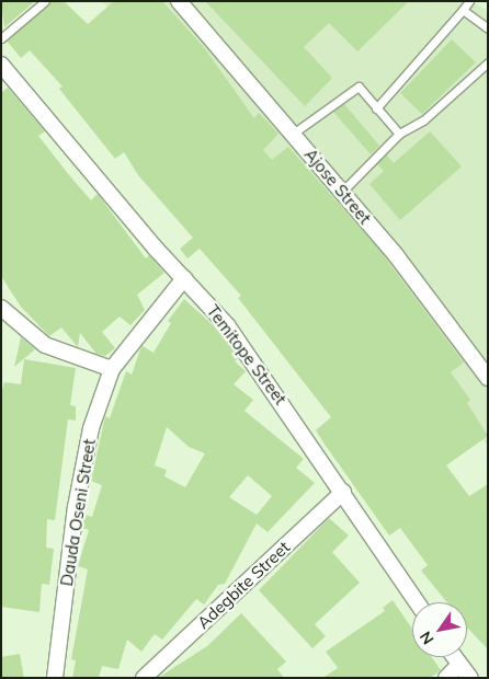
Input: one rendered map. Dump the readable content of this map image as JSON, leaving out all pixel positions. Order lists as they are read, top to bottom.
{
  "streets": {
    "street": [
      "Ajose Street",
      "Temitope Street",
      "Dauda Oseni Street",
      "Adegbite Street"
    ]
  },
  "crossings": [
    ["Temitope Street", "Dauda Oseni Street"],
    ["Temitope Street", "Adegbite Street"]
  ],
  "north": "bottom left"
}
